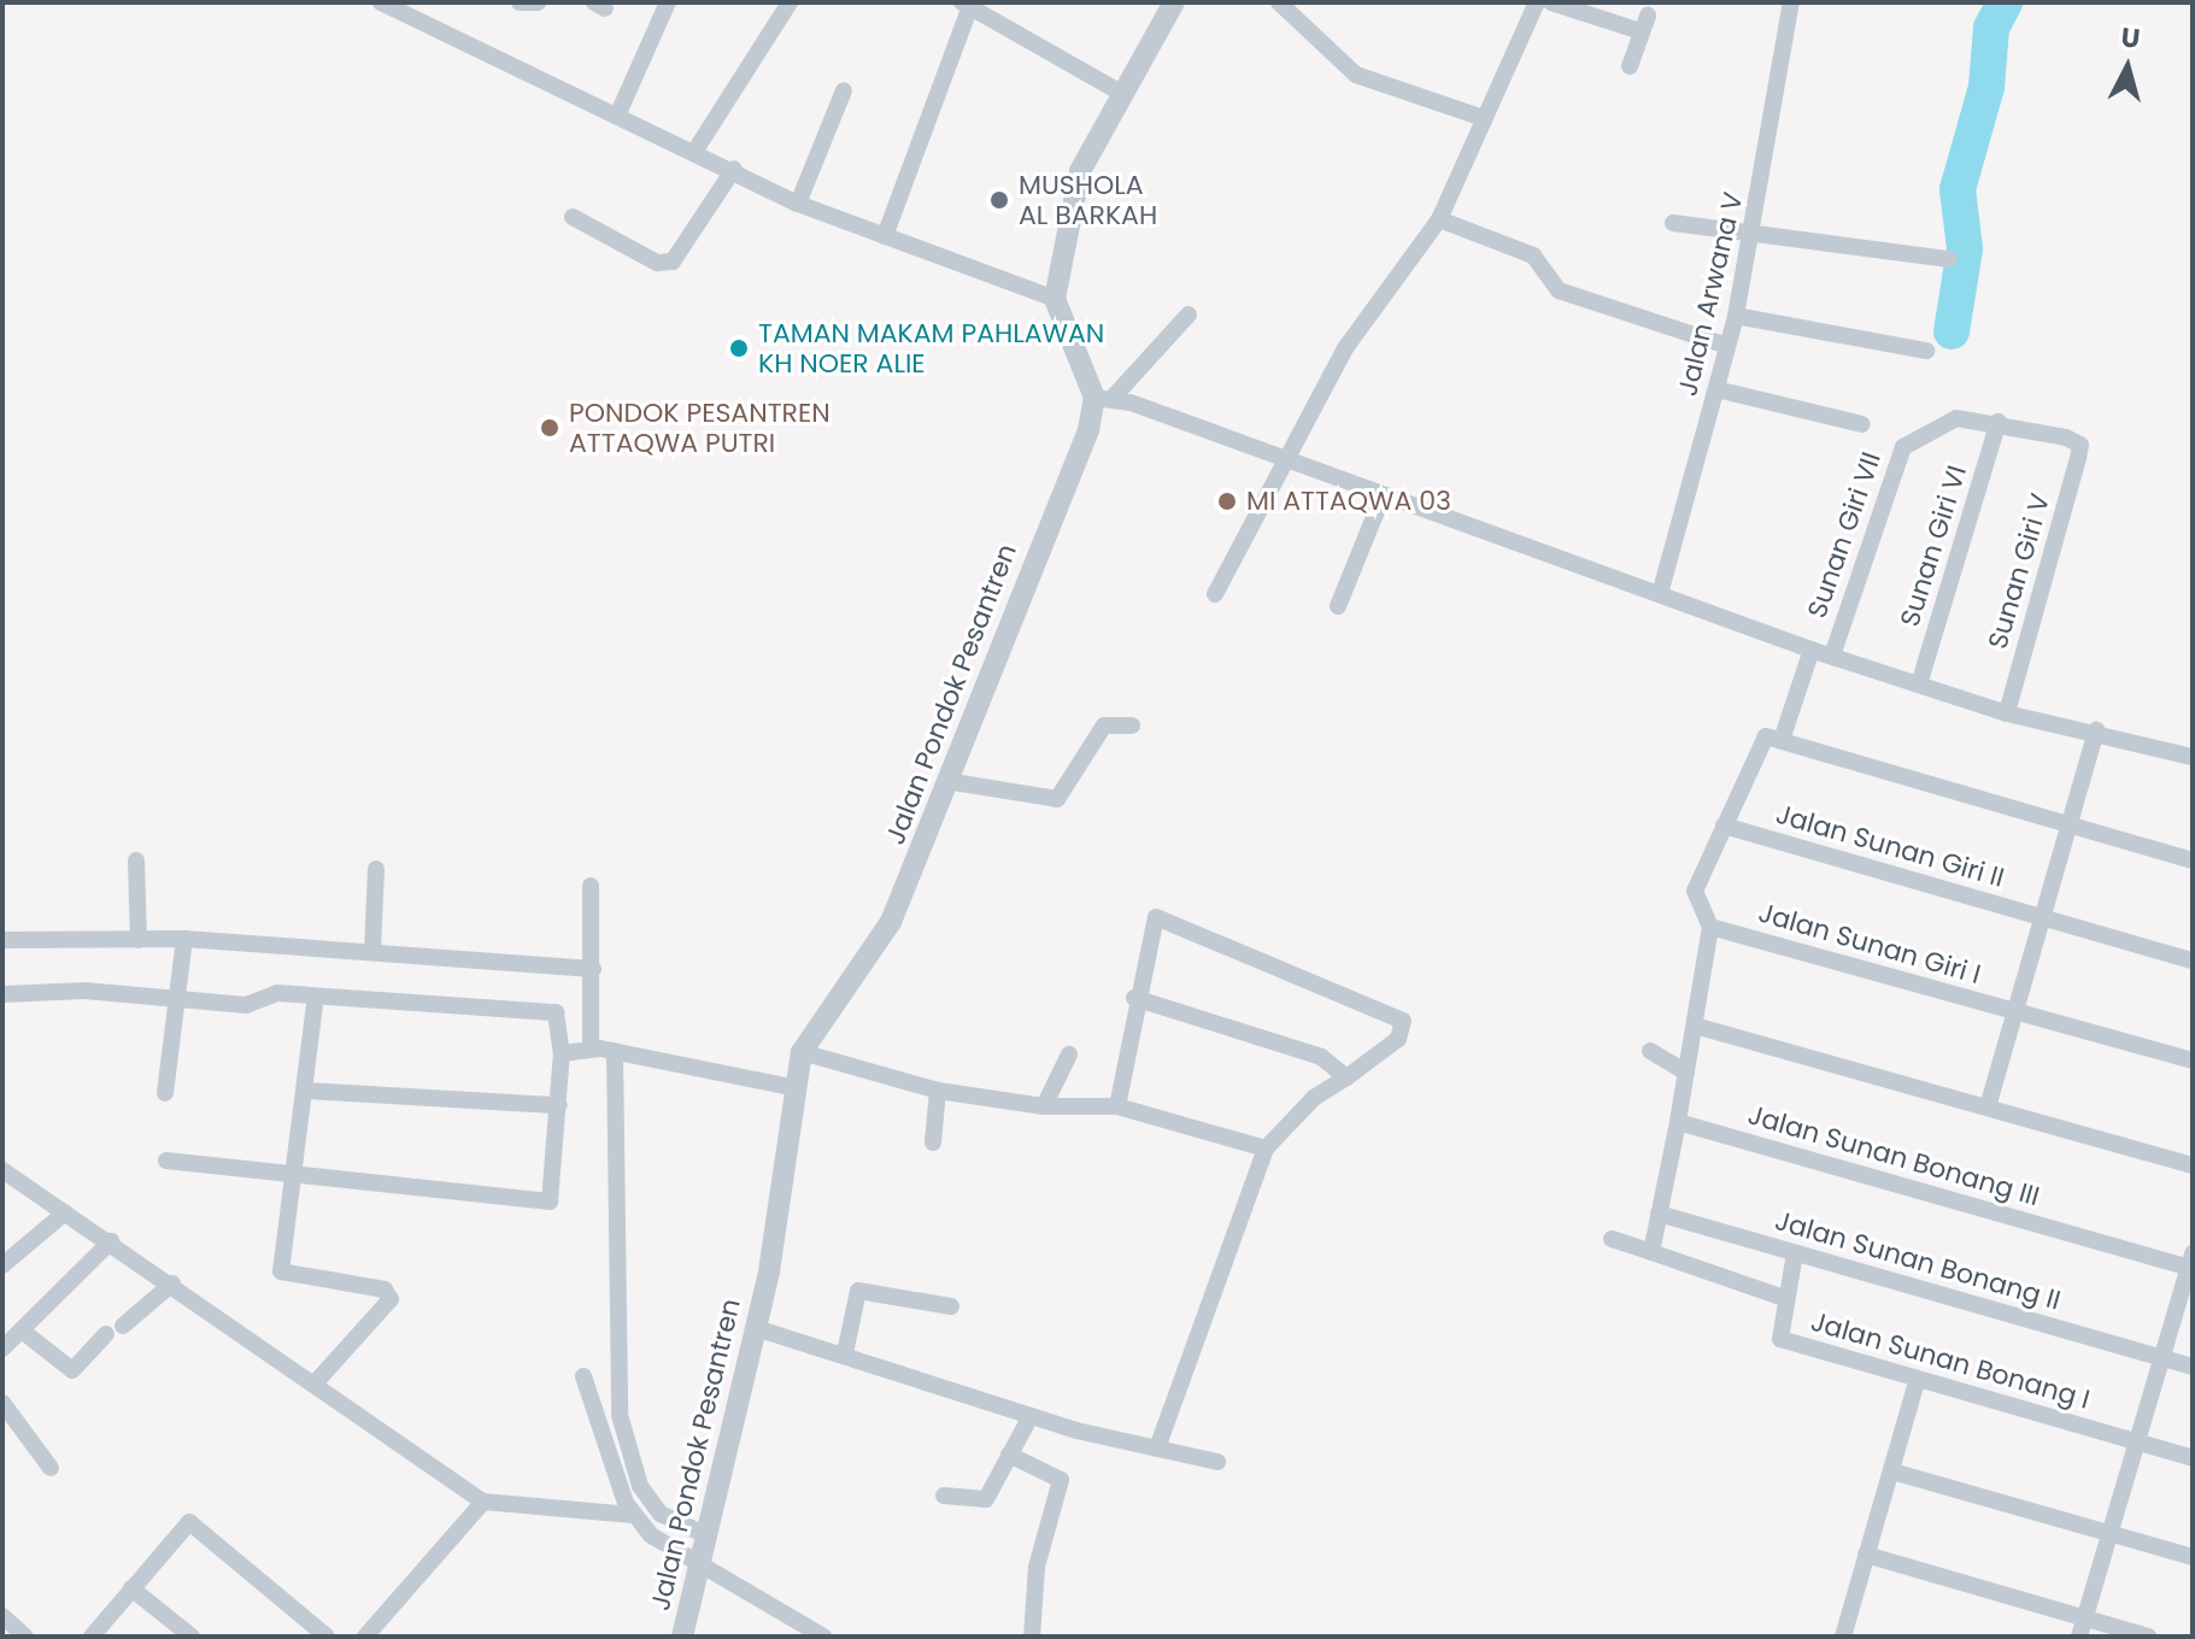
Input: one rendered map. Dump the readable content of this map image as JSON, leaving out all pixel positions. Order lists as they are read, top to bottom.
{
  "streets": {
    "street": [
      "Jalan Arwana V",
      "Sunan Giri VII",
      "Sunan Giri VI",
      "Sunan Giri V",
      "Jalan Pondok Pesantren",
      "Jalan Sunan Giri II",
      "Jalan Sunan Giri I",
      "Jalan Sunan Bonang III",
      "Jalan Sunan Bonang II",
      "Jalan Sunan Bonang I"
    ]
  },
  "crossings": [
    ["Sunan Giri VII", "Sunan Giri VI"],
    ["Sunan Giri VII", "Sunan Giri V"],
    ["Jalan Sunan Bonang II", "Jalan Sunan Bonang I"]
  ],
  "places": [
    "MUSHOLA AL BARKAH",
    "TAMAN MAKAM PAHLAWAN KH NOER ALIE",
    "PONDOK PESANTREN ATTAQWA PUTRI",
    "MI ATTAQWA 03"
  ],
  "north": "top"
}
